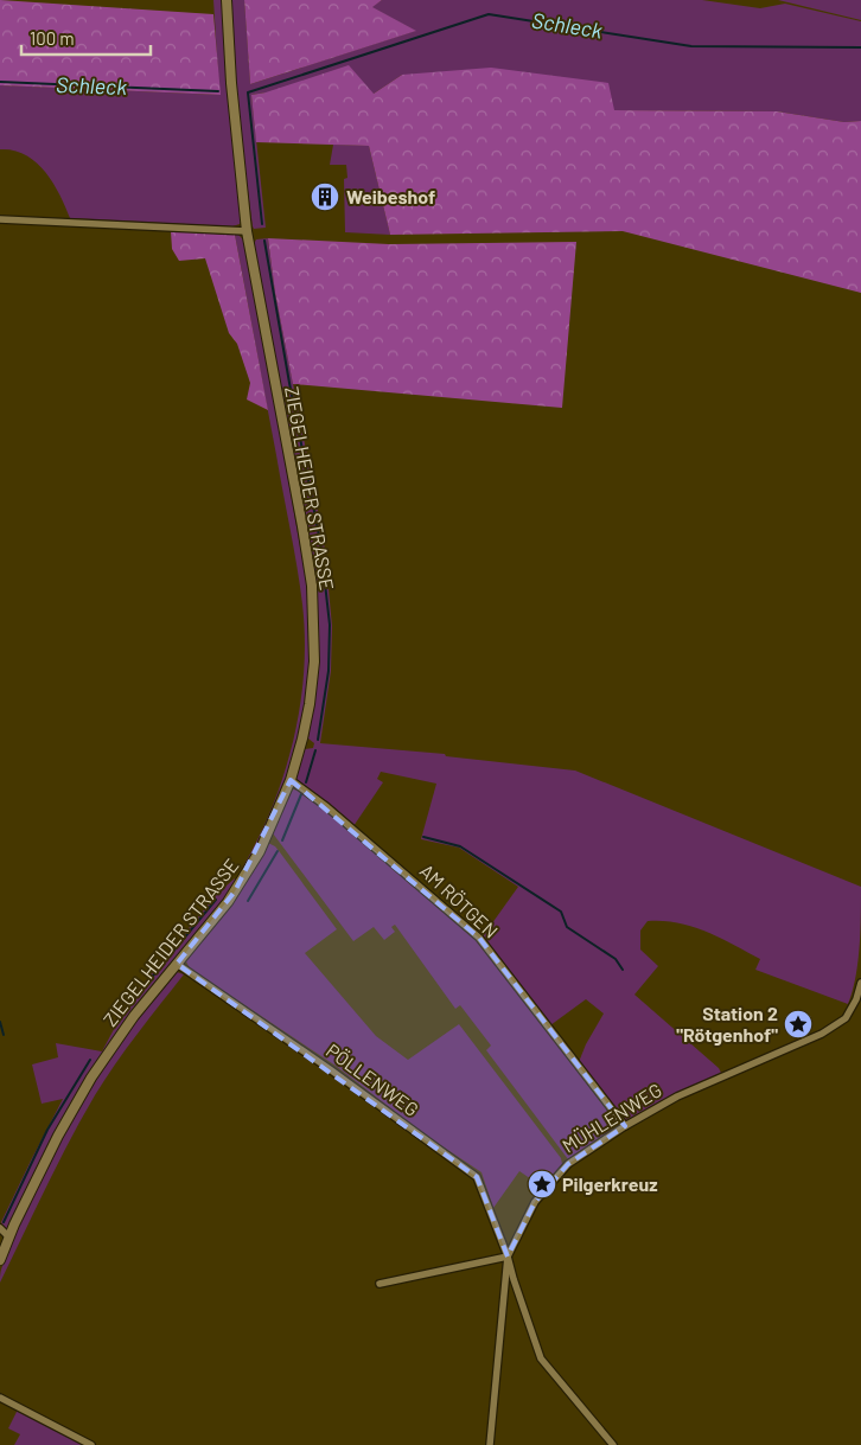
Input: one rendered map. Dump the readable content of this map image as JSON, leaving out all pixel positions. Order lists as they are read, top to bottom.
{
  "streets": {
    "street": [
      "ZIEGELHEIDER STRASSE",
      "AM RÖTGEN",
      "PÖLLENWEG",
      "MÜHLENWEG"
    ]
  },
  "crossings": [
    ["ZIEGELHEIDER STRASSE", "AM RÖTGEN"],
    ["ZIEGELHEIDER STRASSE", "PÖLLENWEG"],
    ["AM RÖTGEN", "MÜHLENWEG"],
    ["PÖLLENWEG", "MÜHLENWEG"]
  ],
  "water": ["Schleck"],
  "places": {
    "building": ["Weibeshof"],
    "place": ["Station 2 \"Rötgenhof\"", "Pilgerkreuz"]
  },
  "scale_bar": "100 m"
}
